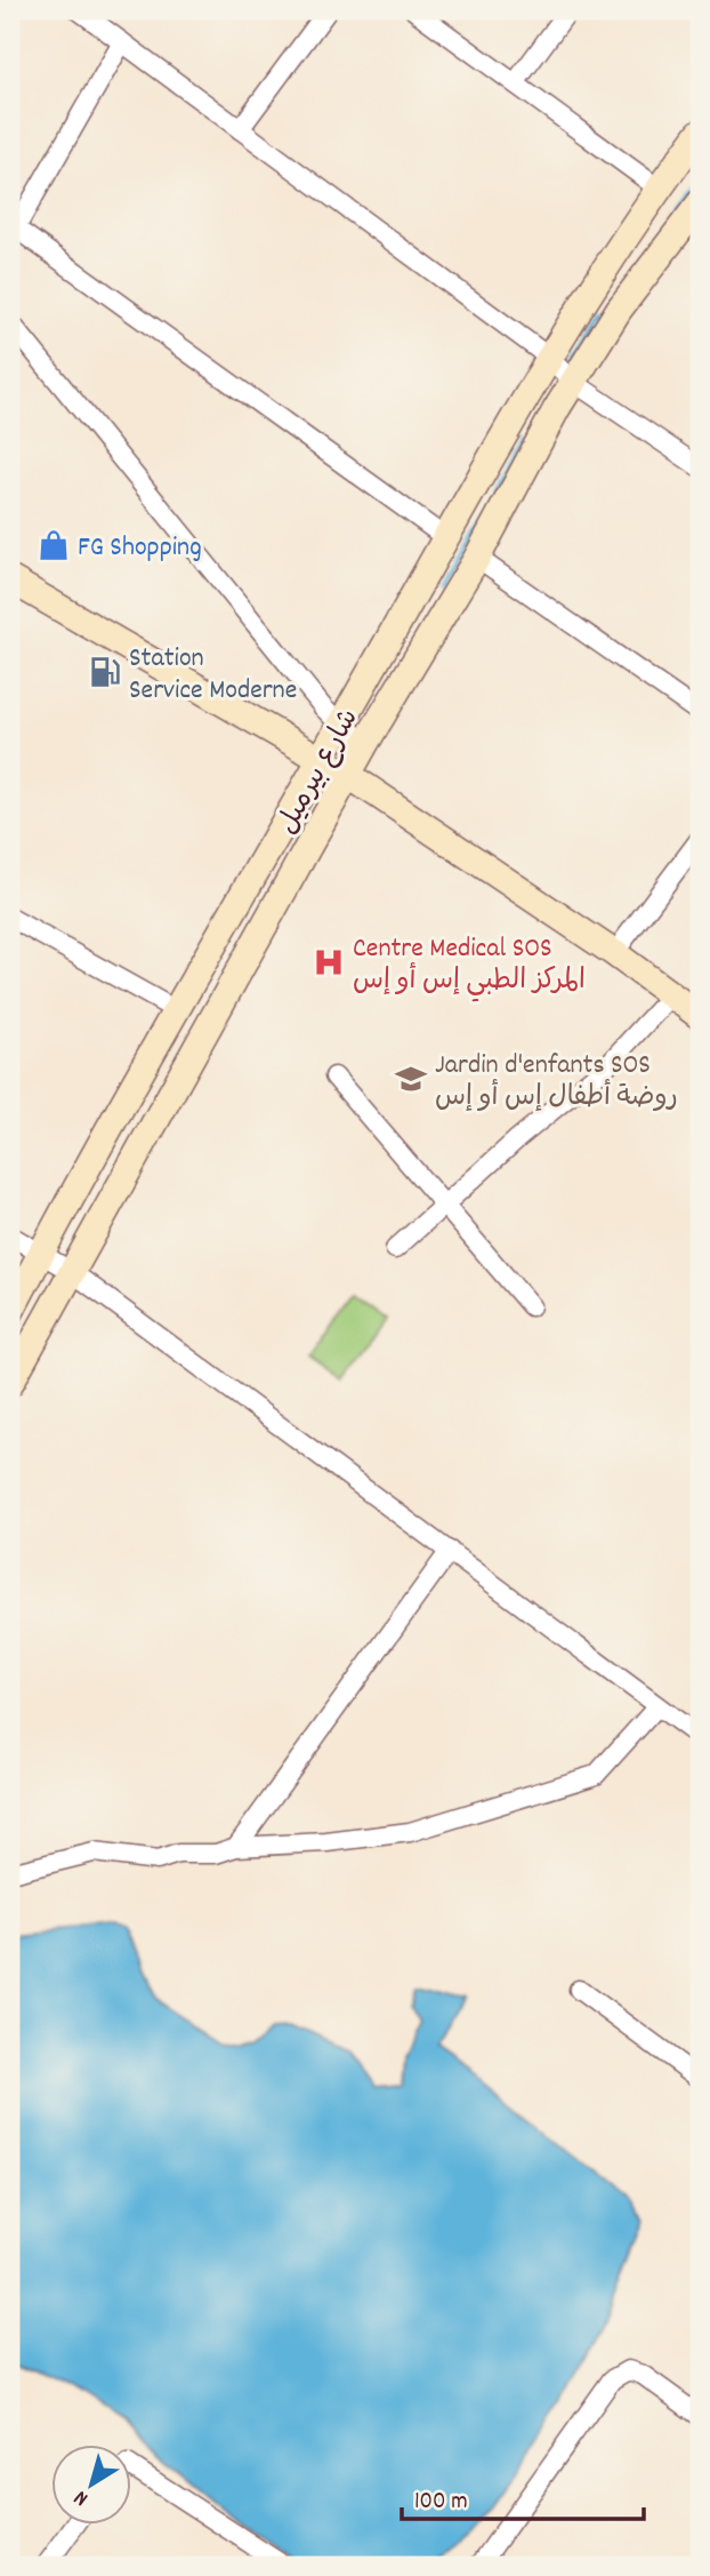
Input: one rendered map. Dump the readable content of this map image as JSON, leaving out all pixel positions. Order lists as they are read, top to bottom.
{
  "streets": {
    "street": ["شارع بيرميل"]
  },
  "places": {
    "shop": ["FG Shopping"],
    "fuel station": ["Station Service Moderne"],
    "hospital": ["Centre Medical SOS المركز الطبي إس أو إس"],
    "school or university": ["Jardin d'enfants SOS روضة أطفال إس أو إس"]
  },
  "scale_bar": "100 m",
  "north": "bottom left"
}
